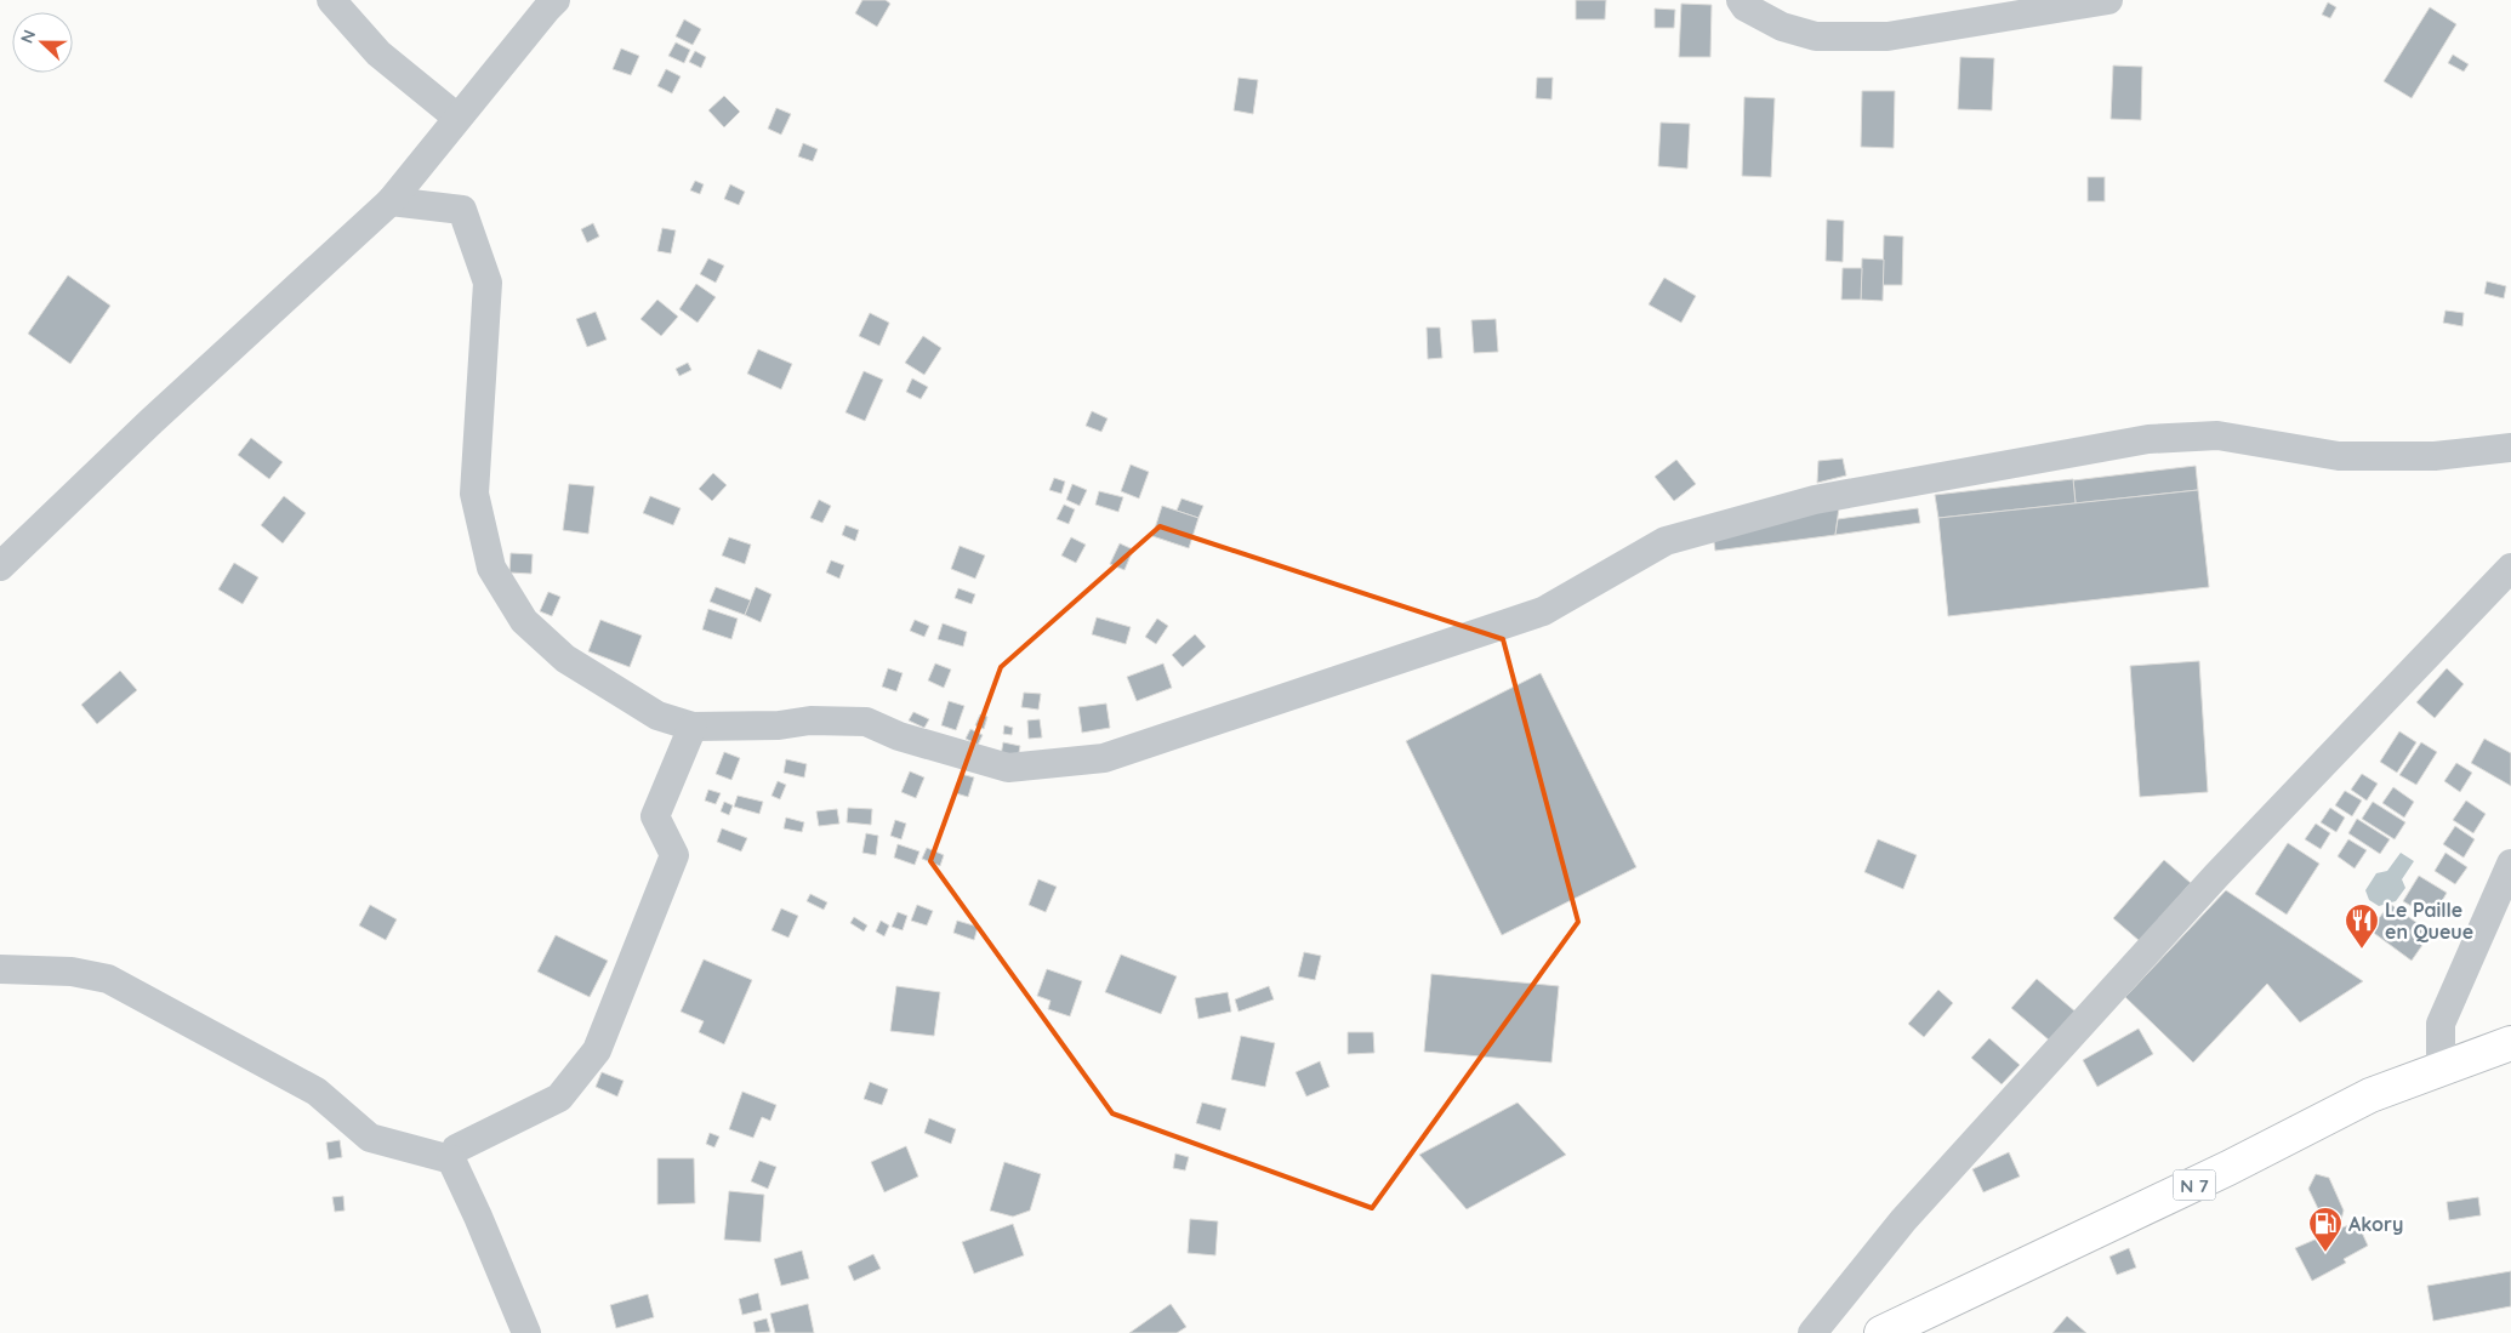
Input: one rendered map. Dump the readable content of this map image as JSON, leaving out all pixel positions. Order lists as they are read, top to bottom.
{
  "streets": {
    "main road": ["N 7"]
  },
  "places": {
    "restaurant": ["Le Paille en Queue"],
    "fuel station": ["Akory"]
  },
  "north": "left"
}
